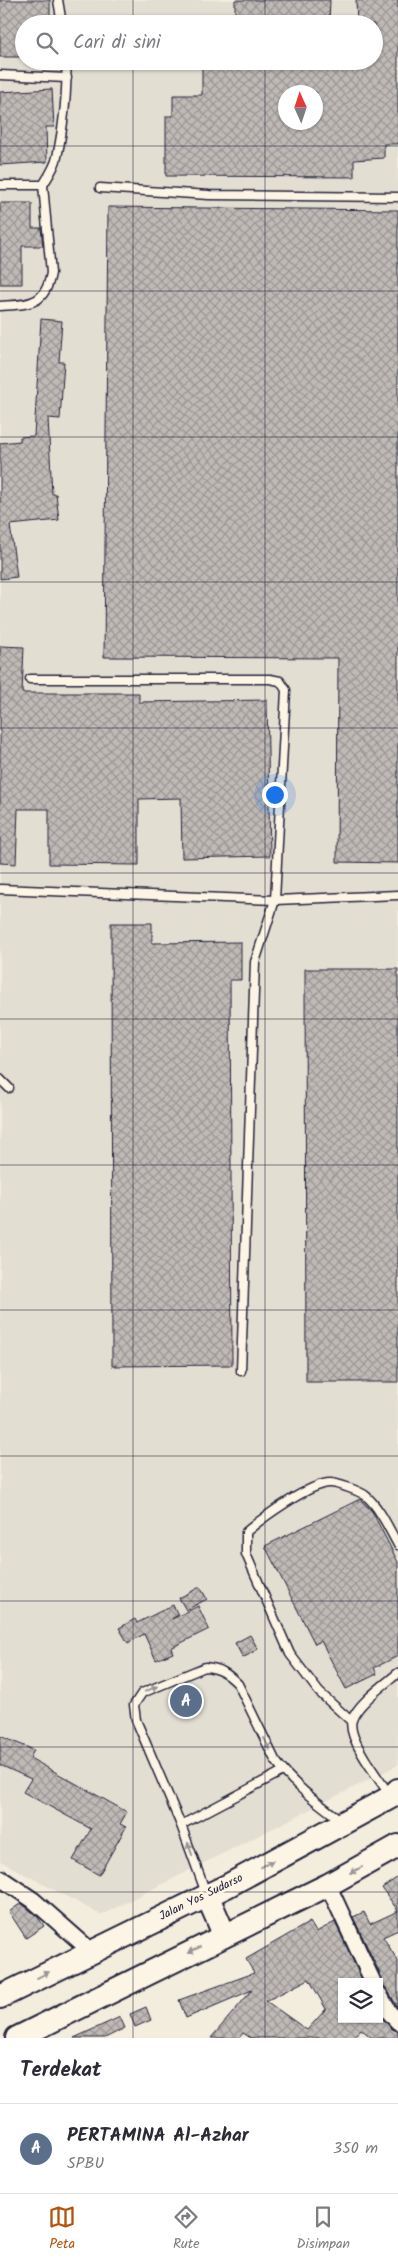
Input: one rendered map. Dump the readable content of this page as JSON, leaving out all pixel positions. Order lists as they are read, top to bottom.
{
  "streets": {
    "main road": ["Jalan Yos Sudarso"]
  },
  "north": "top",
  "page": {
    "search": "Cari di sini",
    "pins": "A",
    "heading": "Terdekat",
    "list": [
      {
        "mark": "A",
        "name": "PERTAMINA Al-Azhar",
        "note": "SPBU",
        "value": "350 m"
      }
    ],
    "nav": ["Peta", "Rute", "Disimpan"]
  }
}
